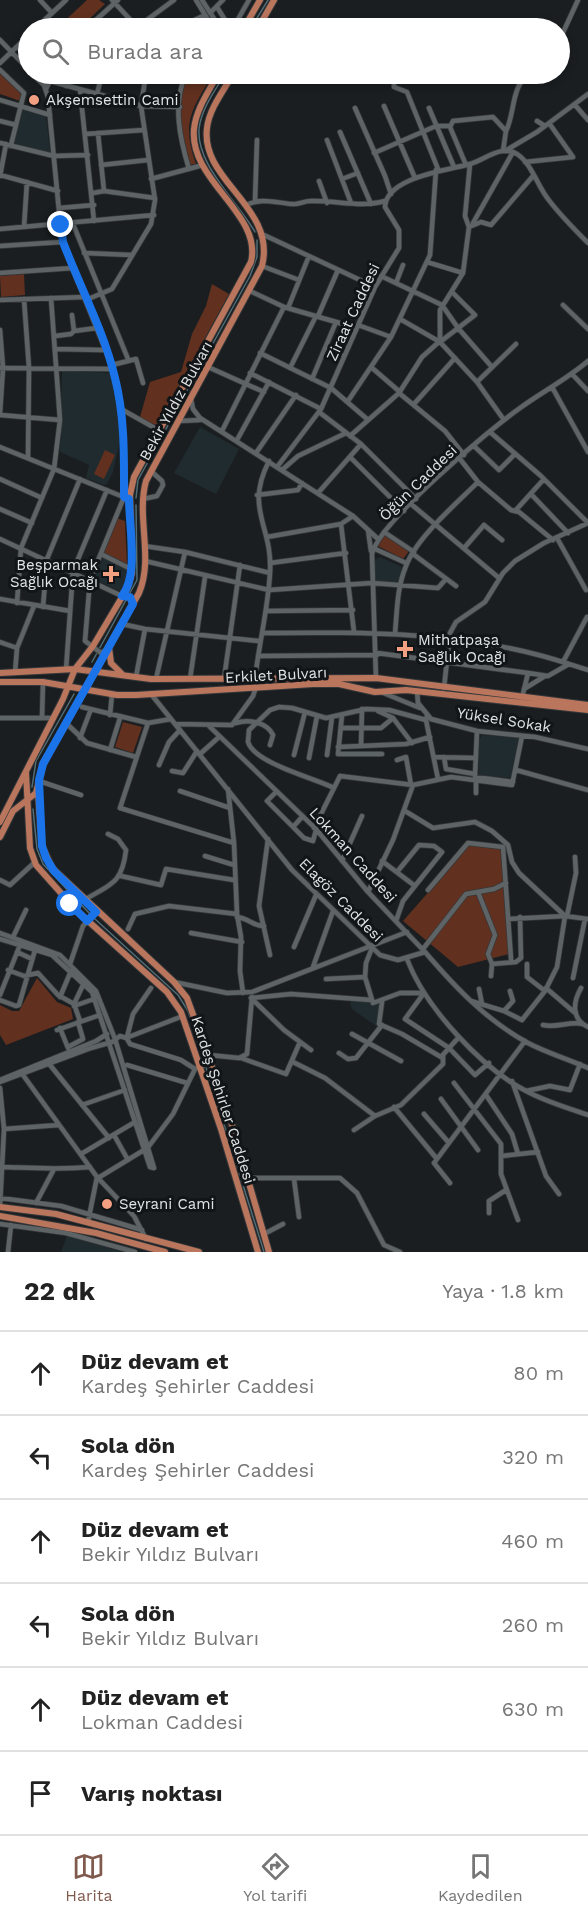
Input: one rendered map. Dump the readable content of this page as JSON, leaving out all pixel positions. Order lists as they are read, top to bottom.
{
  "streets": {
    "main road": ["Bekir Yıldız Bulvarı", "Erkilet Bulvarı", "Kardeş Şehirler Caddesi"],
    "street": [
      "Ziraat Caddesi",
      "Öğün Caddesi",
      "Yüksel Sokak",
      "Lokman Caddesi",
      "Elagöz Caddesi"
    ]
  },
  "crossings": [
    ["Bekir Yıldız Bulvarı", "Erkilet Bulvarı"],
    ["Bekir Yıldız Bulvarı", "Kardeş Şehirler Caddesi"],
    ["Öğün Caddesi", "Erkilet Bulvarı"],
    ["Erkilet Bulvarı", "Elagöz Caddesi"]
  ],
  "places": {
    "other": ["Akşemsettin Cami", "Seyrani Cami"],
    "health": ["Beşparmak Sağlık Ocağı", "Mithatpaşa Sağlık Ocağı"]
  },
  "page": {
    "search": "Burada ara",
    "heading": ["22 dk", "Yaya · 1.8 km"],
    "list": [
      ["Düz devam et", "Kardeş Şehirler Caddesi", "80 m"],
      ["Sola dön", "Kardeş Şehirler Caddesi", "320 m"],
      ["Düz devam et", "Bekir Yıldız Bulvarı", "460 m"],
      ["Sola dön", "Bekir Yıldız Bulvarı", "260 m"],
      ["Düz devam et", "Lokman Caddesi", "630 m"],
      "Varış noktası"
    ],
    "nav": ["Harita", "Yol tarifi", "Kaydedilen"]
  }
}
